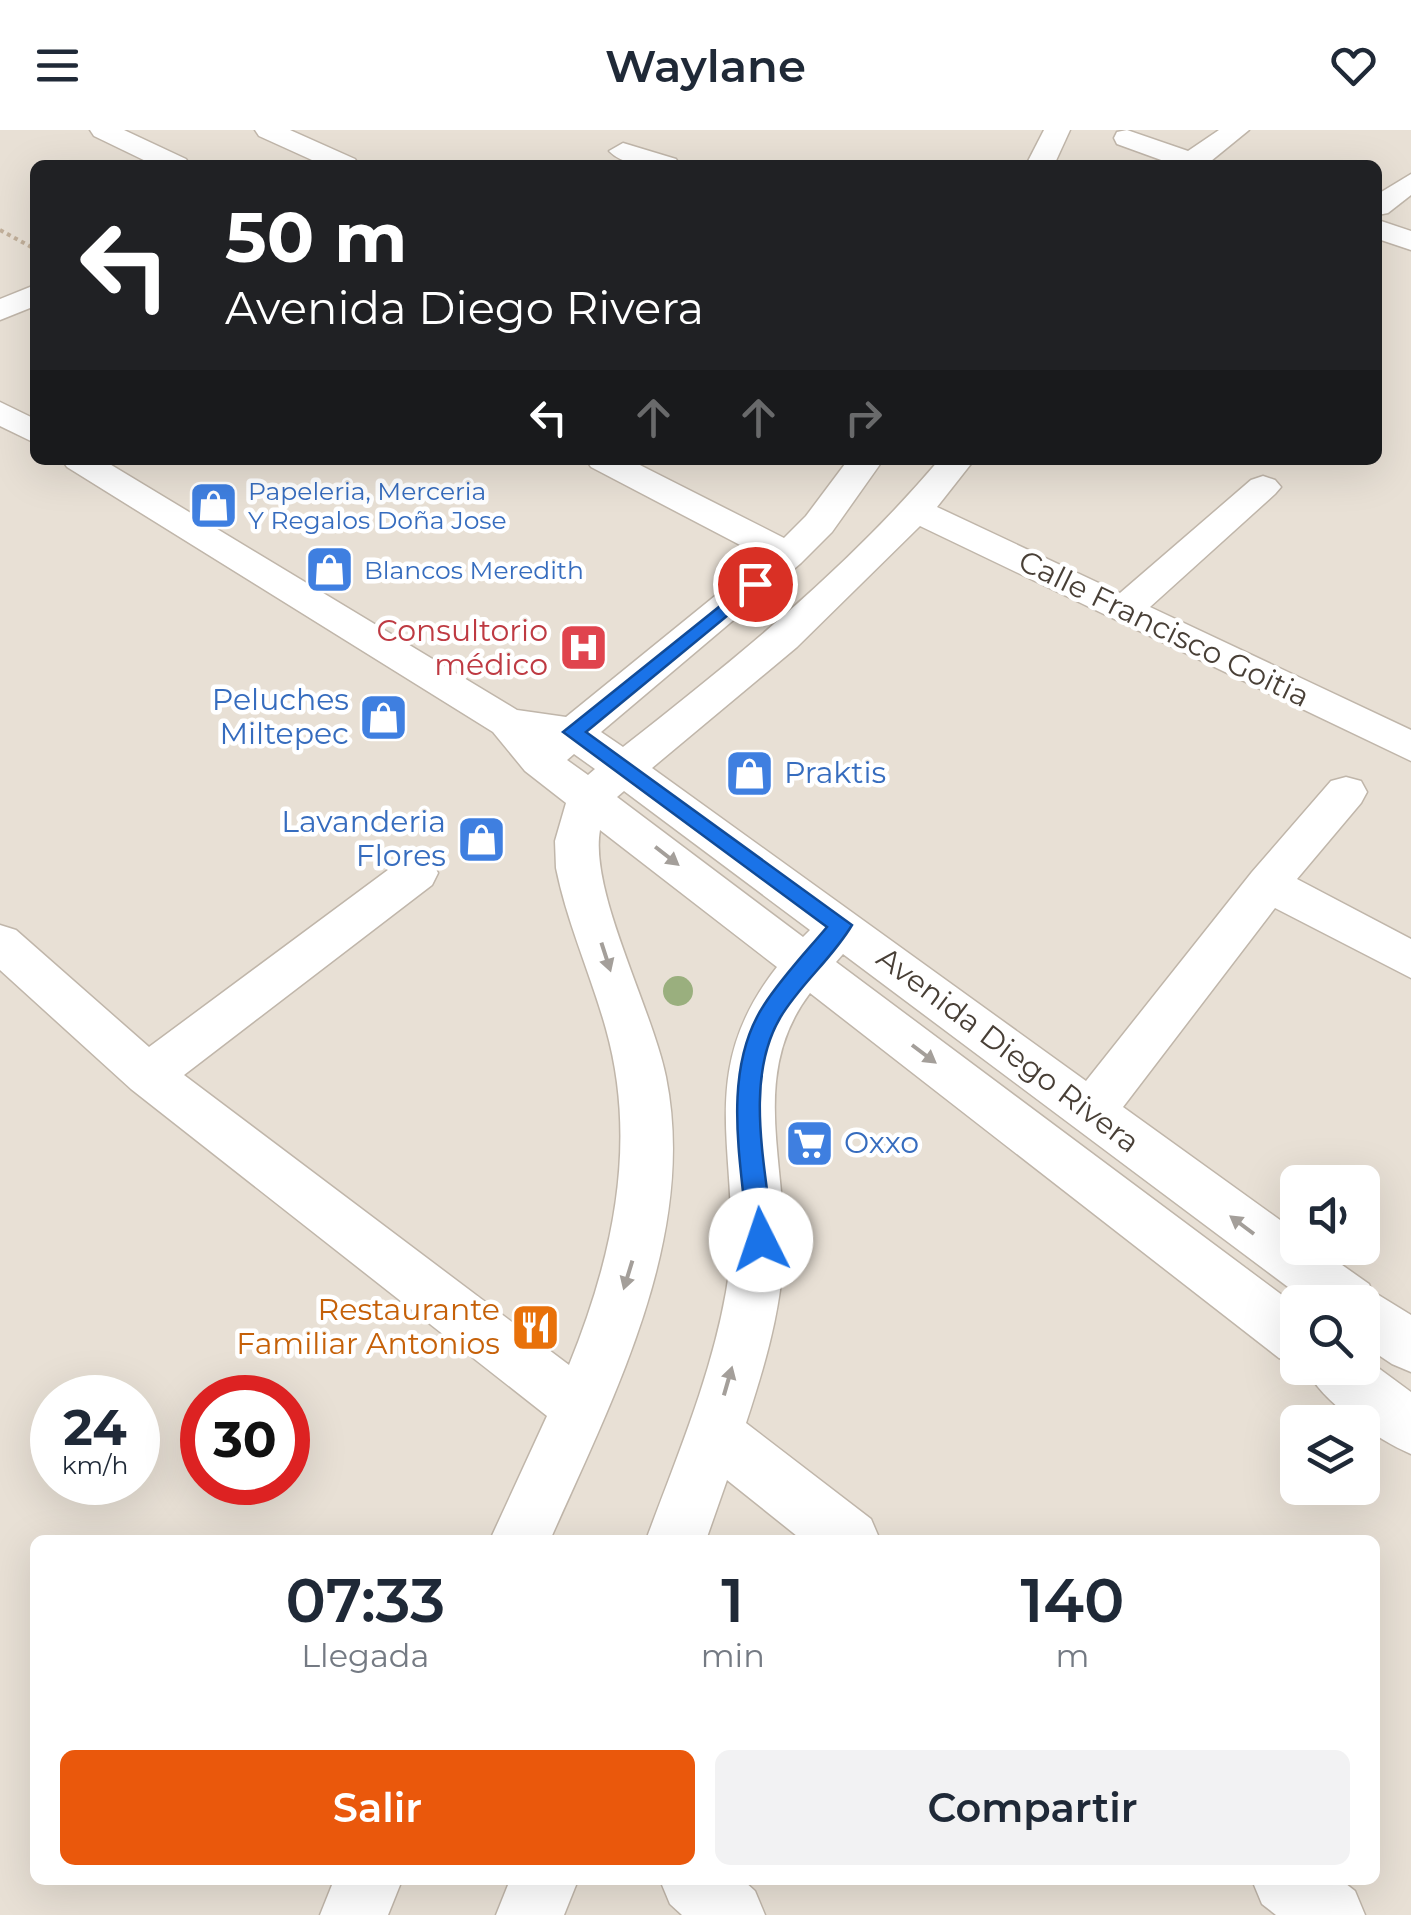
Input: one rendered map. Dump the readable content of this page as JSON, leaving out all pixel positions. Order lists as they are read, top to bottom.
{
  "streets": {
    "street": ["Calle Francisco Goitia", "Avenida Diego Rivera"]
  },
  "places": {
    "shop": [
      "Papeleria, Merceria Y Regalos Doña Jose",
      "Blancos Meredith",
      "Peluches Miltepec",
      "Praktis",
      "Lavanderia Flores"
    ],
    "hospital": ["Consultorio médico"],
    "supermarket": ["Oxxo"],
    "restaurant": ["Restaurante Familiar Antonios"]
  },
  "page": {
    "header": "Waylane",
    "turn": ["50 m", "Avenida Diego Rivera"],
    "speed": "24 km/h",
    "limit": "30",
    "eta": [
      "07:33",
      "Llegada",
      "1",
      "min",
      "140",
      "m"
    ],
    "buttons": ["Salir", "Compartir"]
  }
}
